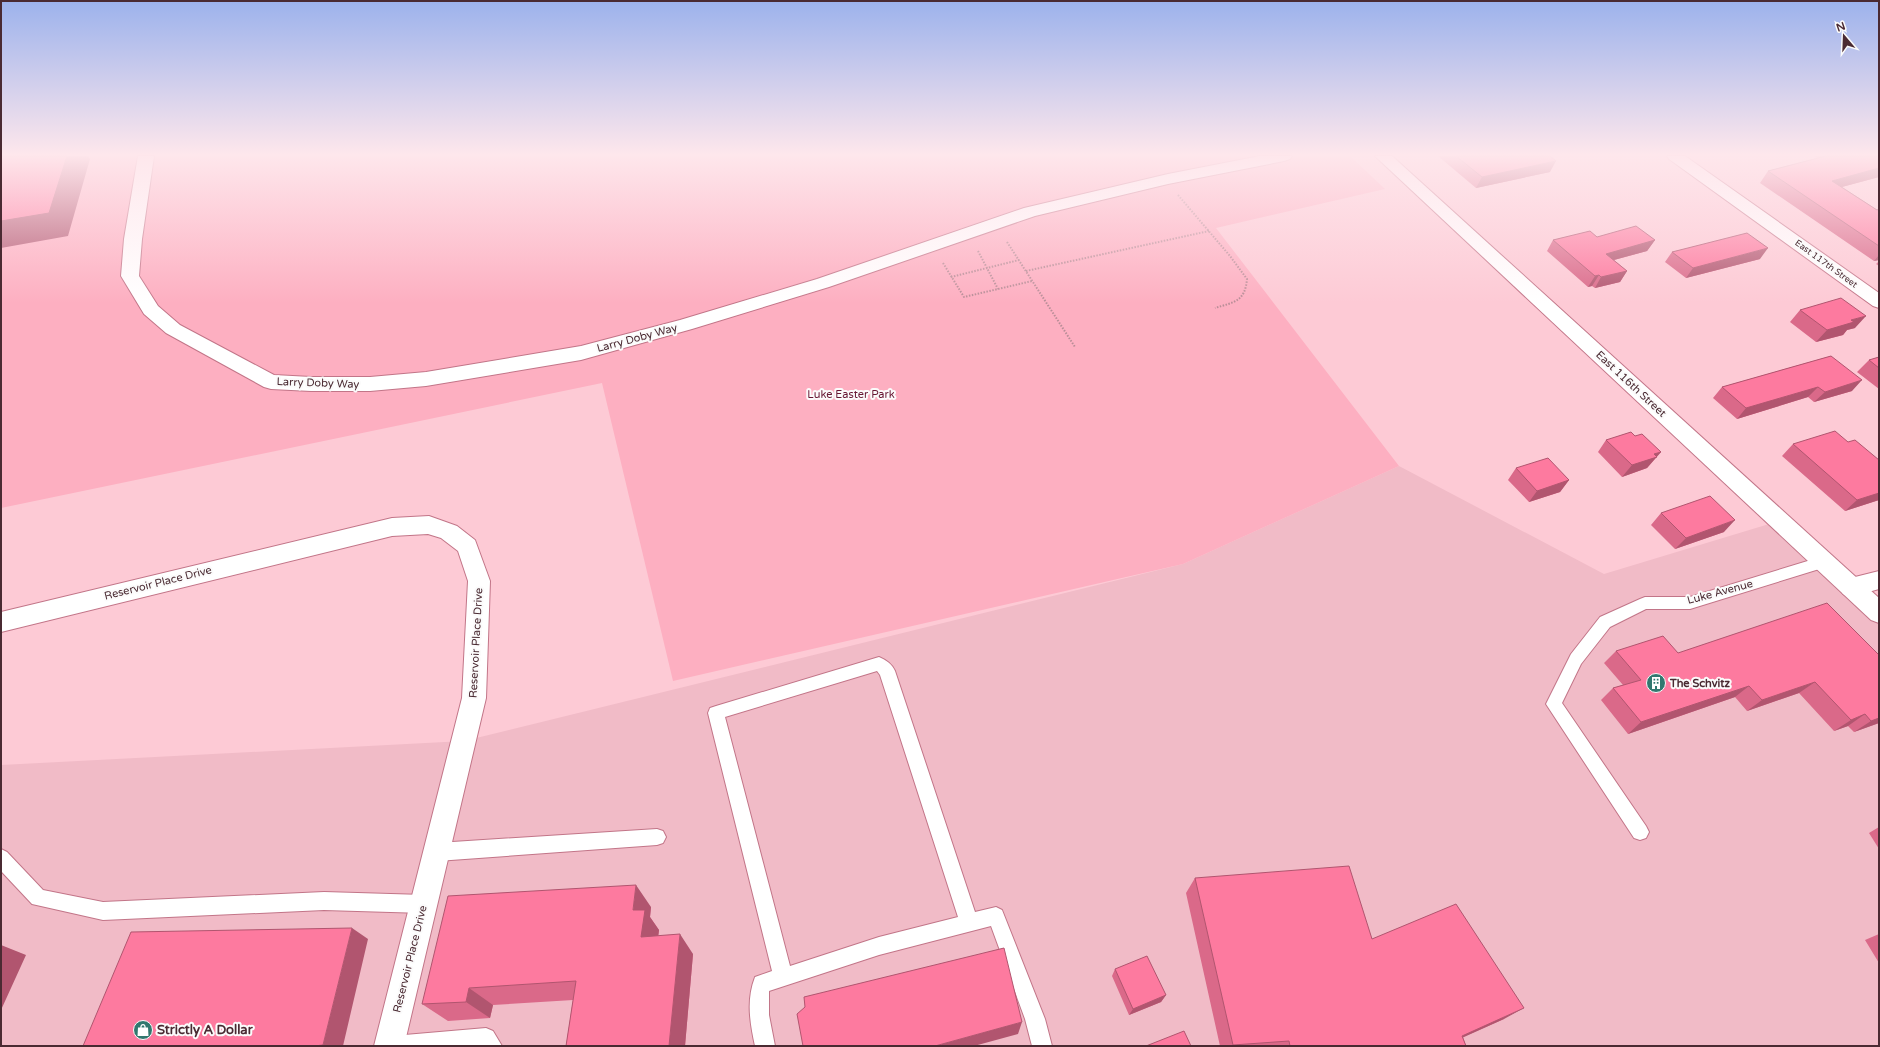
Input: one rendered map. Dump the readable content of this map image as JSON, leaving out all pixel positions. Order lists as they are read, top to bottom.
{
  "streets": {
    "street": [
      "East 117th Street",
      "Larry Doby Way",
      "East 116th Street",
      "Reservoir Place Drive"
    ],
    "lane": ["Luke Avenue"]
  },
  "crossings": [
    ["East 116th Street", "Luke Avenue"]
  ],
  "parks": ["Luke Easter Park"],
  "places": {
    "building": ["The Schvitz"],
    "shop": ["Strictly A Dollar"]
  },
  "north": "top"
}
